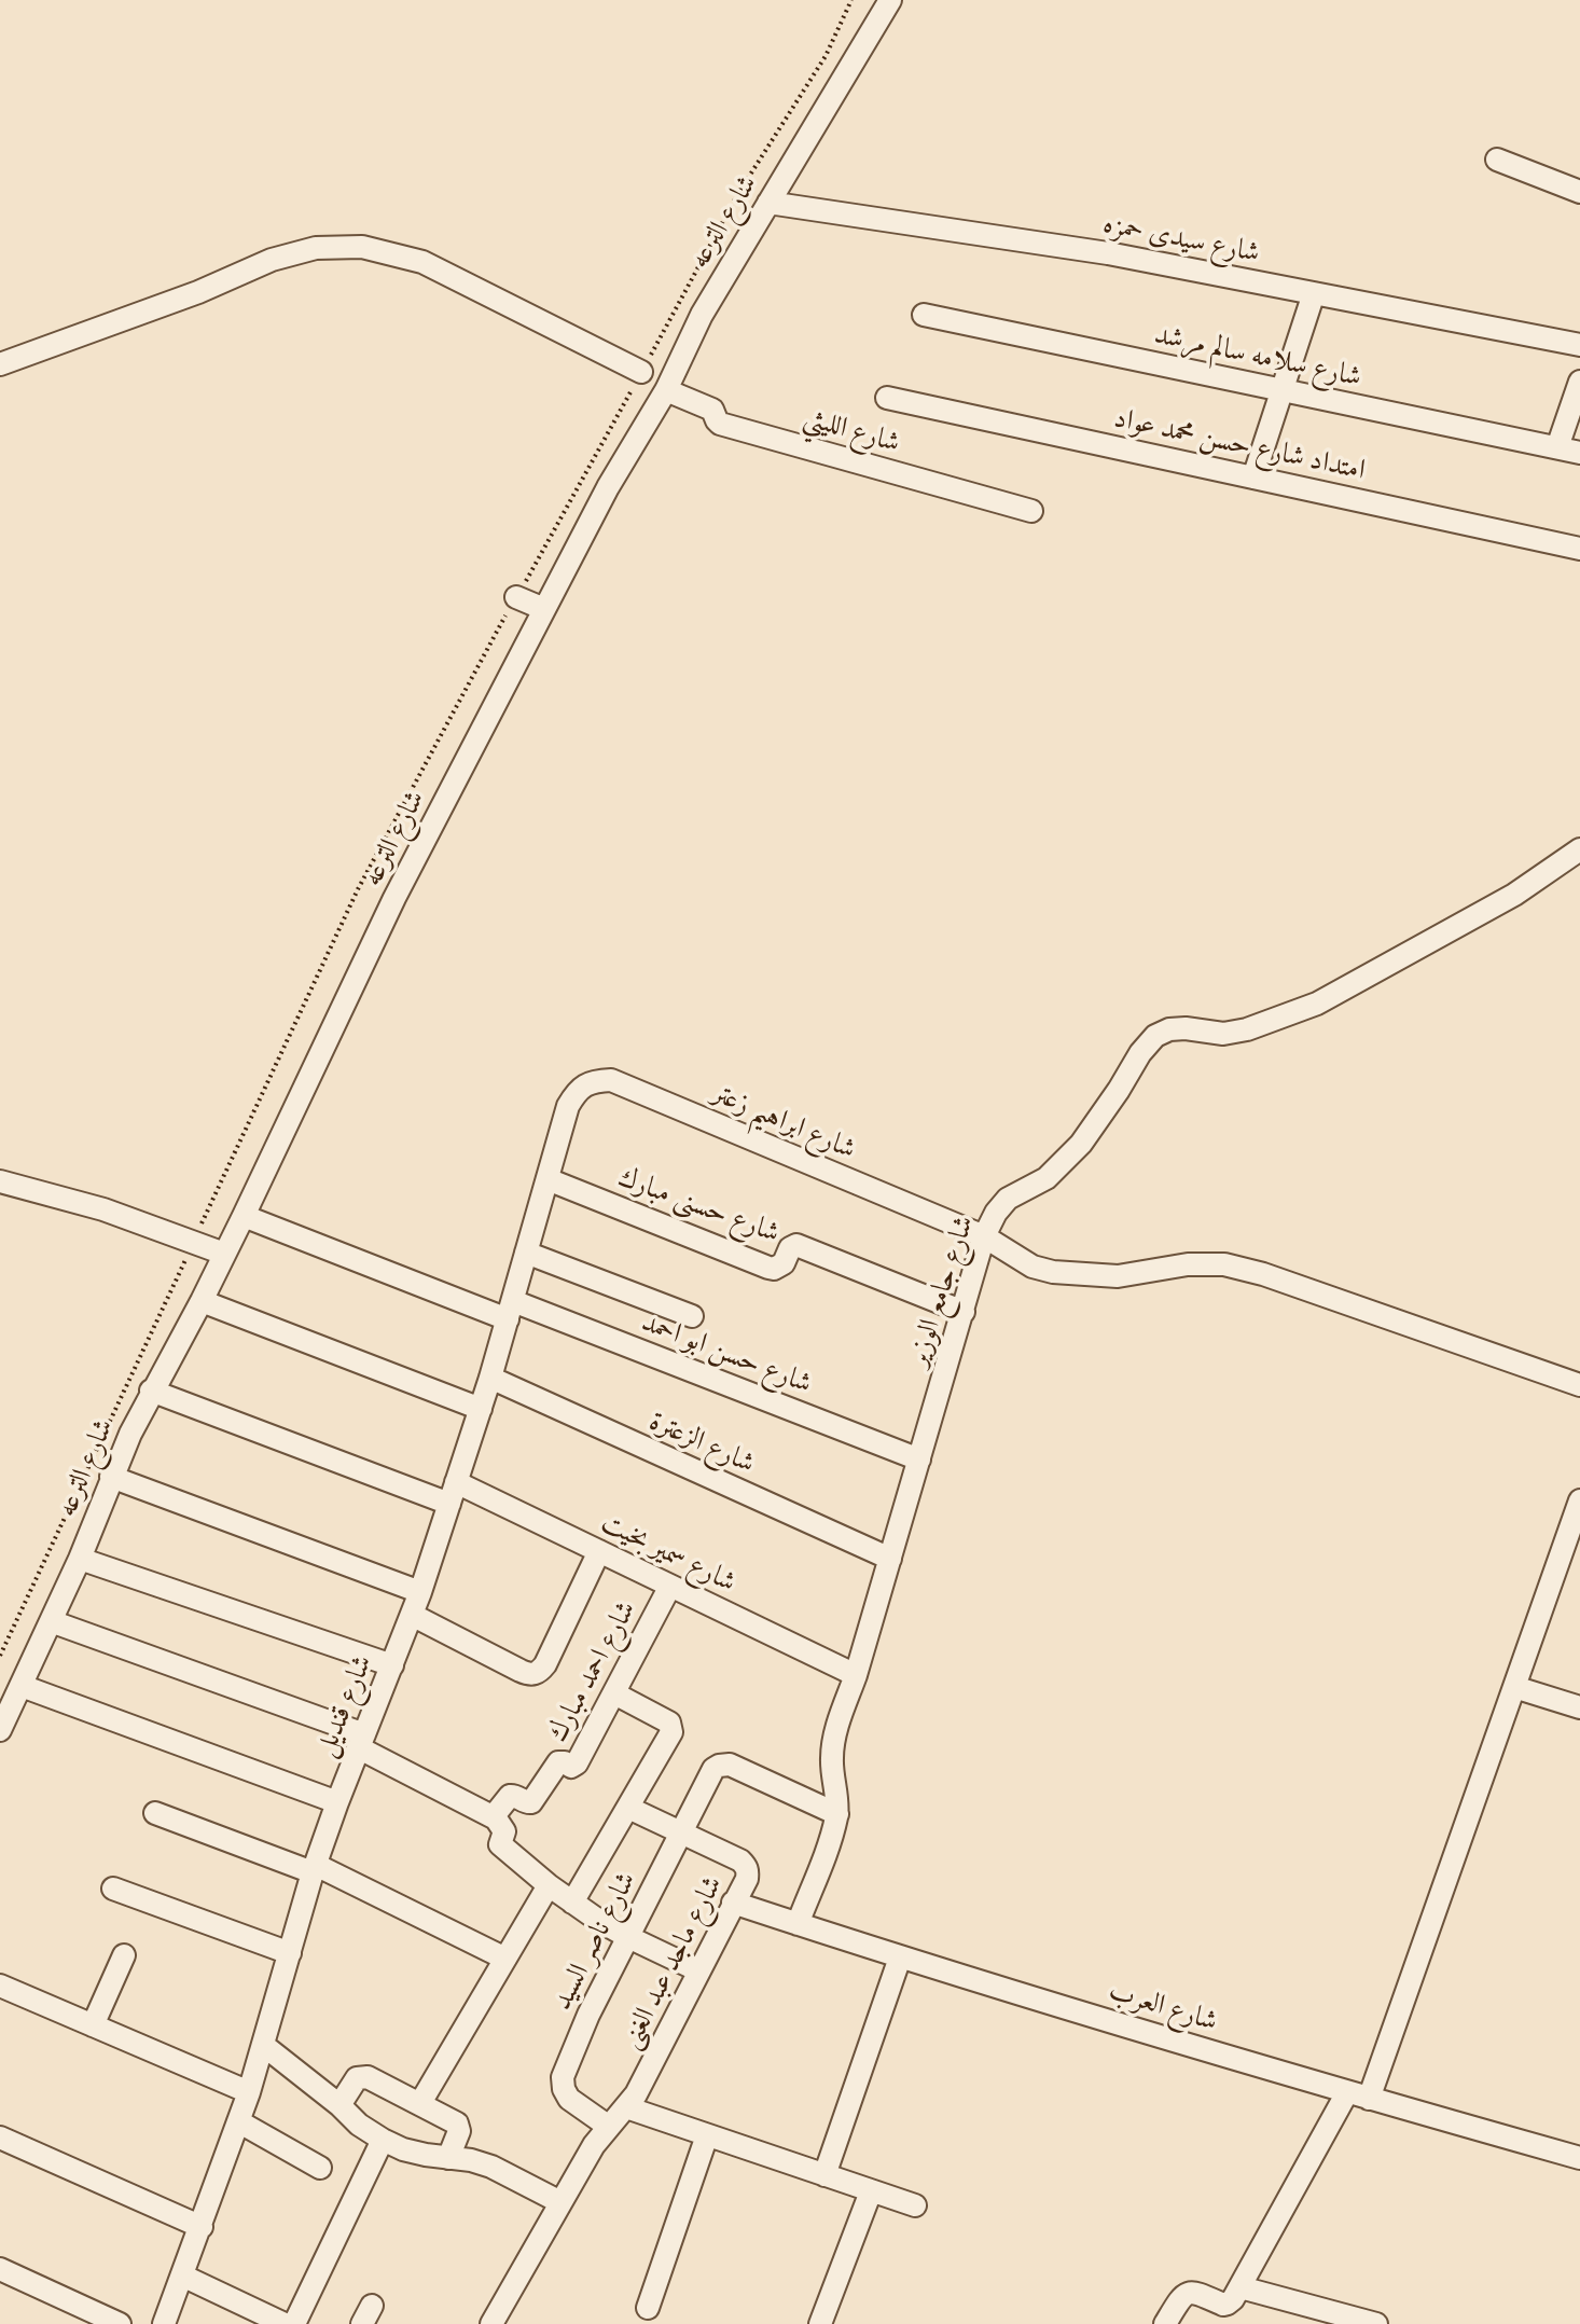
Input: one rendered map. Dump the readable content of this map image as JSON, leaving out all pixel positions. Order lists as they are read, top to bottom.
{
  "streets": {
    "street": [
      "شارع الترعه",
      "شارع سيدى حمزه",
      "شارع سلامه سالم مرشد",
      "شارع الليثي",
      "امتداد شارع حسن محمد عواد",
      "شارع ابراهيم زعتر",
      "شارع حسنى مبارك",
      "شارع جامع الوزير",
      "شارع حسن ابو احمد",
      "شارع الزعترة",
      "شارع سمير بخيت",
      "شارع احمد مبارك",
      "شارع قنديل",
      "شارع ناصر السيد",
      "شارع ماجد عبد الغنى",
      "شارع العرب"
    ]
  },
  "crossings": [
    ["شارع الترعه", "شارع سيدى حمزه"],
    ["شارع الترعه", "شارع الليثي"],
    ["شارع الترعه", "شارع حسن ابو احمد"],
    ["شارع ابراهيم زعتر", "شارع جامع الوزير"],
    ["شارع ابراهيم زعتر", "شارع قنديل"],
    ["شارع حسنى مبارك", "شارع جامع الوزير"],
    ["شارع حسنى مبارك", "شارع قنديل"],
    ["شارع جامع الوزير", "شارع حسن ابو احمد"],
    ["شارع جامع الوزير", "شارع الزعترة"],
    ["شارع جامع الوزير", "شارع سمير بخيت"],
    ["شارع جامع الوزير", "شارع ناصر السيد"],
    ["شارع جامع الوزير", "شارع العرب"],
    ["شارع حسن ابو احمد", "شارع قنديل"],
    ["شارع الزعترة", "شارع قنديل"],
    ["شارع سمير بخيت", "شارع احمد مبارك"],
    ["شارع سمير بخيت", "شارع قنديل"],
    ["شارع ناصر السيد", "شارع ماجد عبد الغنى"],
    ["شارع ماجد عبد الغنى", "شارع العرب"]
  ]
}
